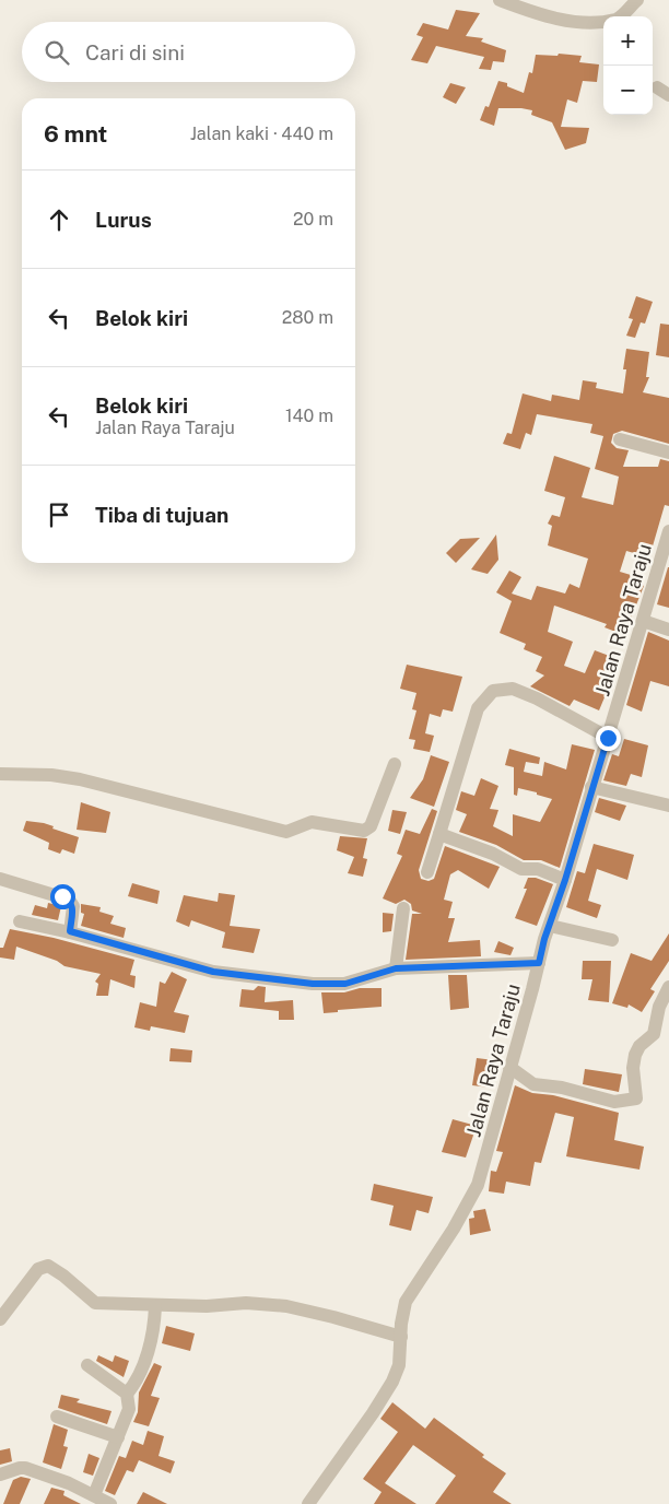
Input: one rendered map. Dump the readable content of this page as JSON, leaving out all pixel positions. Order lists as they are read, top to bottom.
{
  "streets": {
    "street": ["Jalan Raya Taraju"]
  },
  "page": {
    "map_buttons": ["+", "−"],
    "search": "Cari di sini",
    "heading": ["6 mnt", "Jalan kaki · 440 m"],
    "list": [
      ["Lurus", "20 m"],
      ["Belok kiri", "280 m"],
      ["Belok kiri", "Jalan Raya Taraju", "140 m"],
      "Tiba di tujuan"
    ]
  }
}
